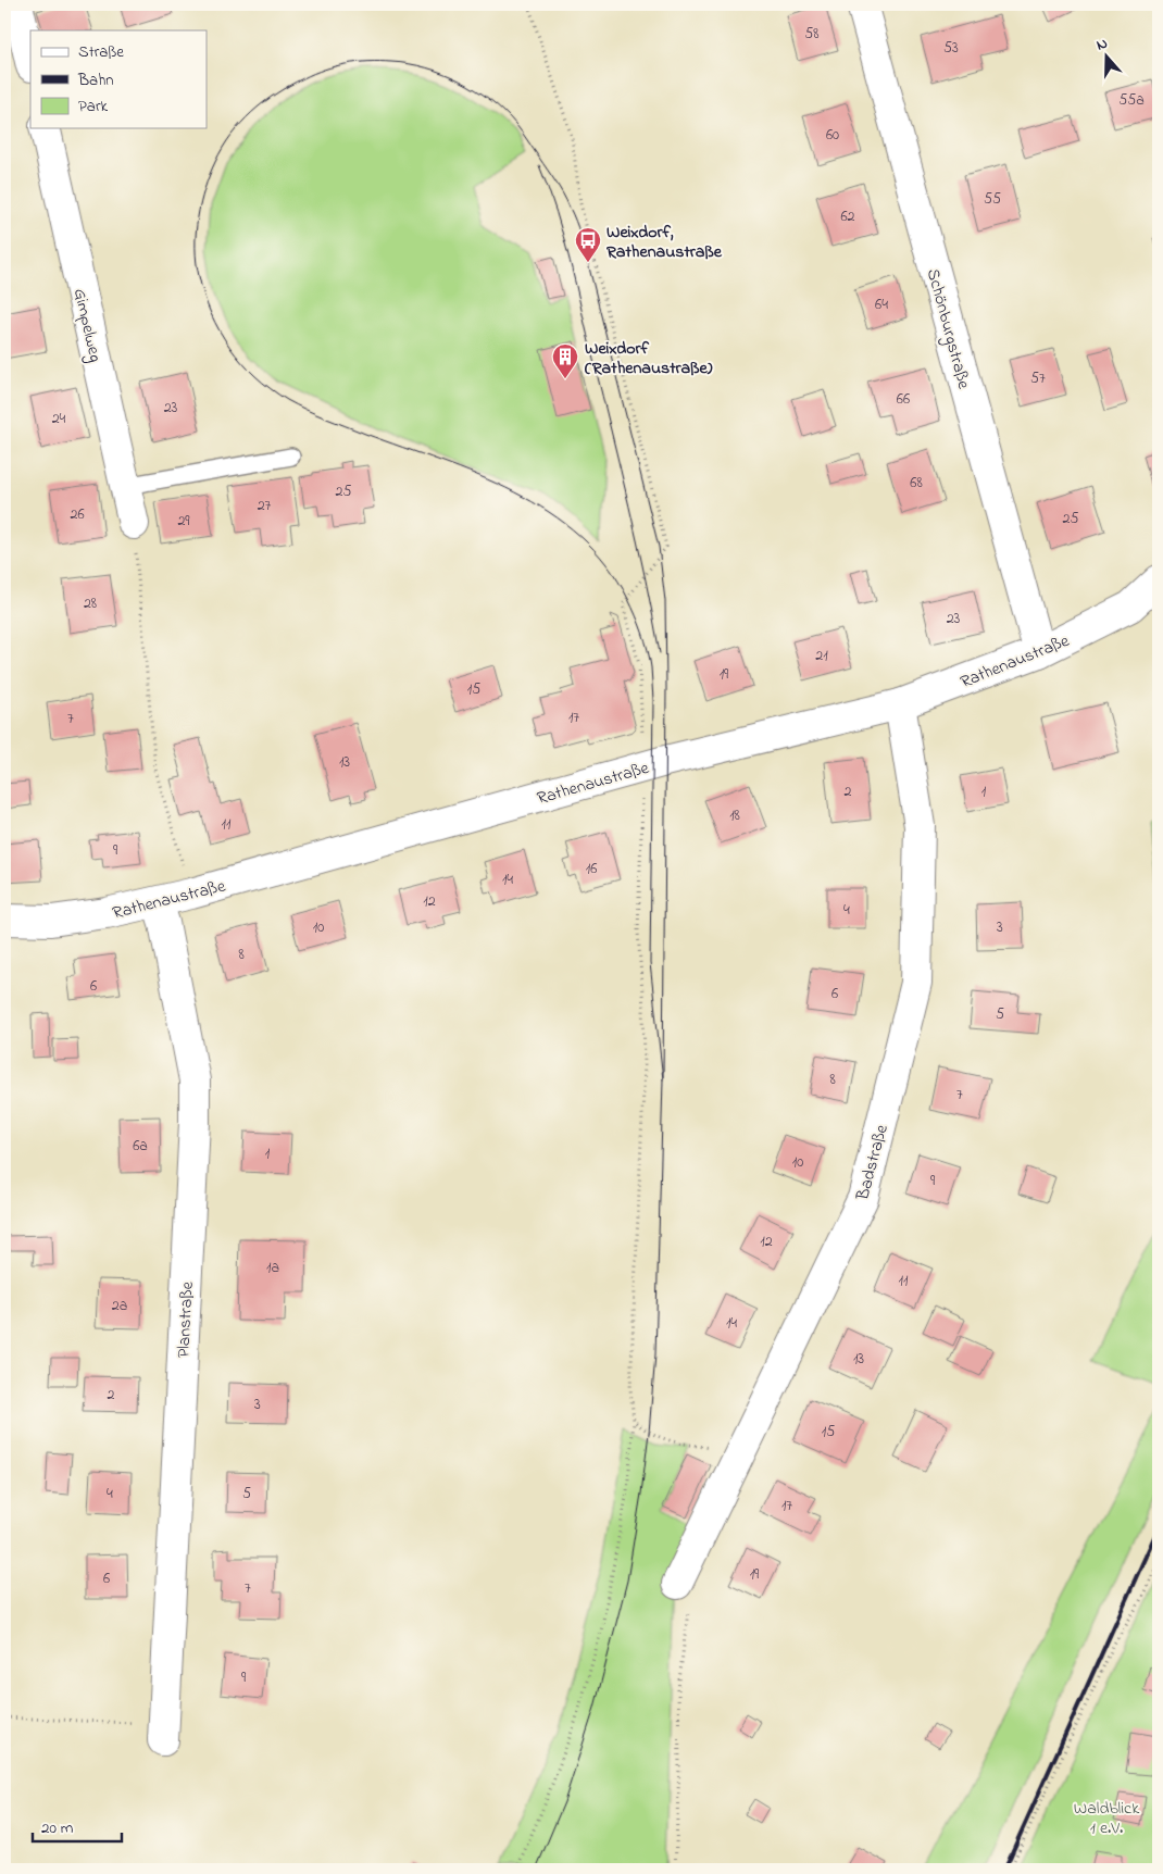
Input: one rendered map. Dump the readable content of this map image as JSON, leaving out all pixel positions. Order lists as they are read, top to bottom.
{
  "streets": {
    "street": [
      "Gimpelweg",
      "Schönburgstraße",
      "Rathenaustraße",
      "Badstraße",
      "Planstraße"
    ]
  },
  "crossings": [
    ["Schönburgstraße", "Rathenaustraße"],
    ["Rathenaustraße", "Badstraße"],
    ["Rathenaustraße", "Planstraße"]
  ],
  "parks": ["Waldblick 1 e.V."],
  "places": {
    "bus stop": ["Weixdorf, Rathenaustraße"],
    "building": ["Weixdorf (Rathenaustraße)"]
  },
  "house_numbers": [
    "58",
    "53",
    "55a",
    "60",
    "55",
    "62",
    "64",
    "57",
    "66",
    "23",
    "24",
    "68",
    "25",
    "27",
    "26",
    "25",
    "29",
    "28",
    "23",
    "21",
    "19",
    "15",
    "17",
    "7",
    "13",
    "2",
    "1",
    "18",
    "11",
    "9",
    "16",
    "14",
    "12",
    "4",
    "10",
    "3",
    "8",
    "6",
    "6",
    "5",
    "8",
    "7",
    "6a",
    "1",
    "10",
    "9",
    "12",
    "1a",
    "11",
    "2a",
    "14",
    "13",
    "2",
    "3",
    "15",
    "4",
    "5",
    "17",
    "19",
    "6",
    "7",
    "9"
  ],
  "legend": ["Straße", "Bahn", "Park"],
  "scale_bar": "20 m",
  "north": "top"
}
